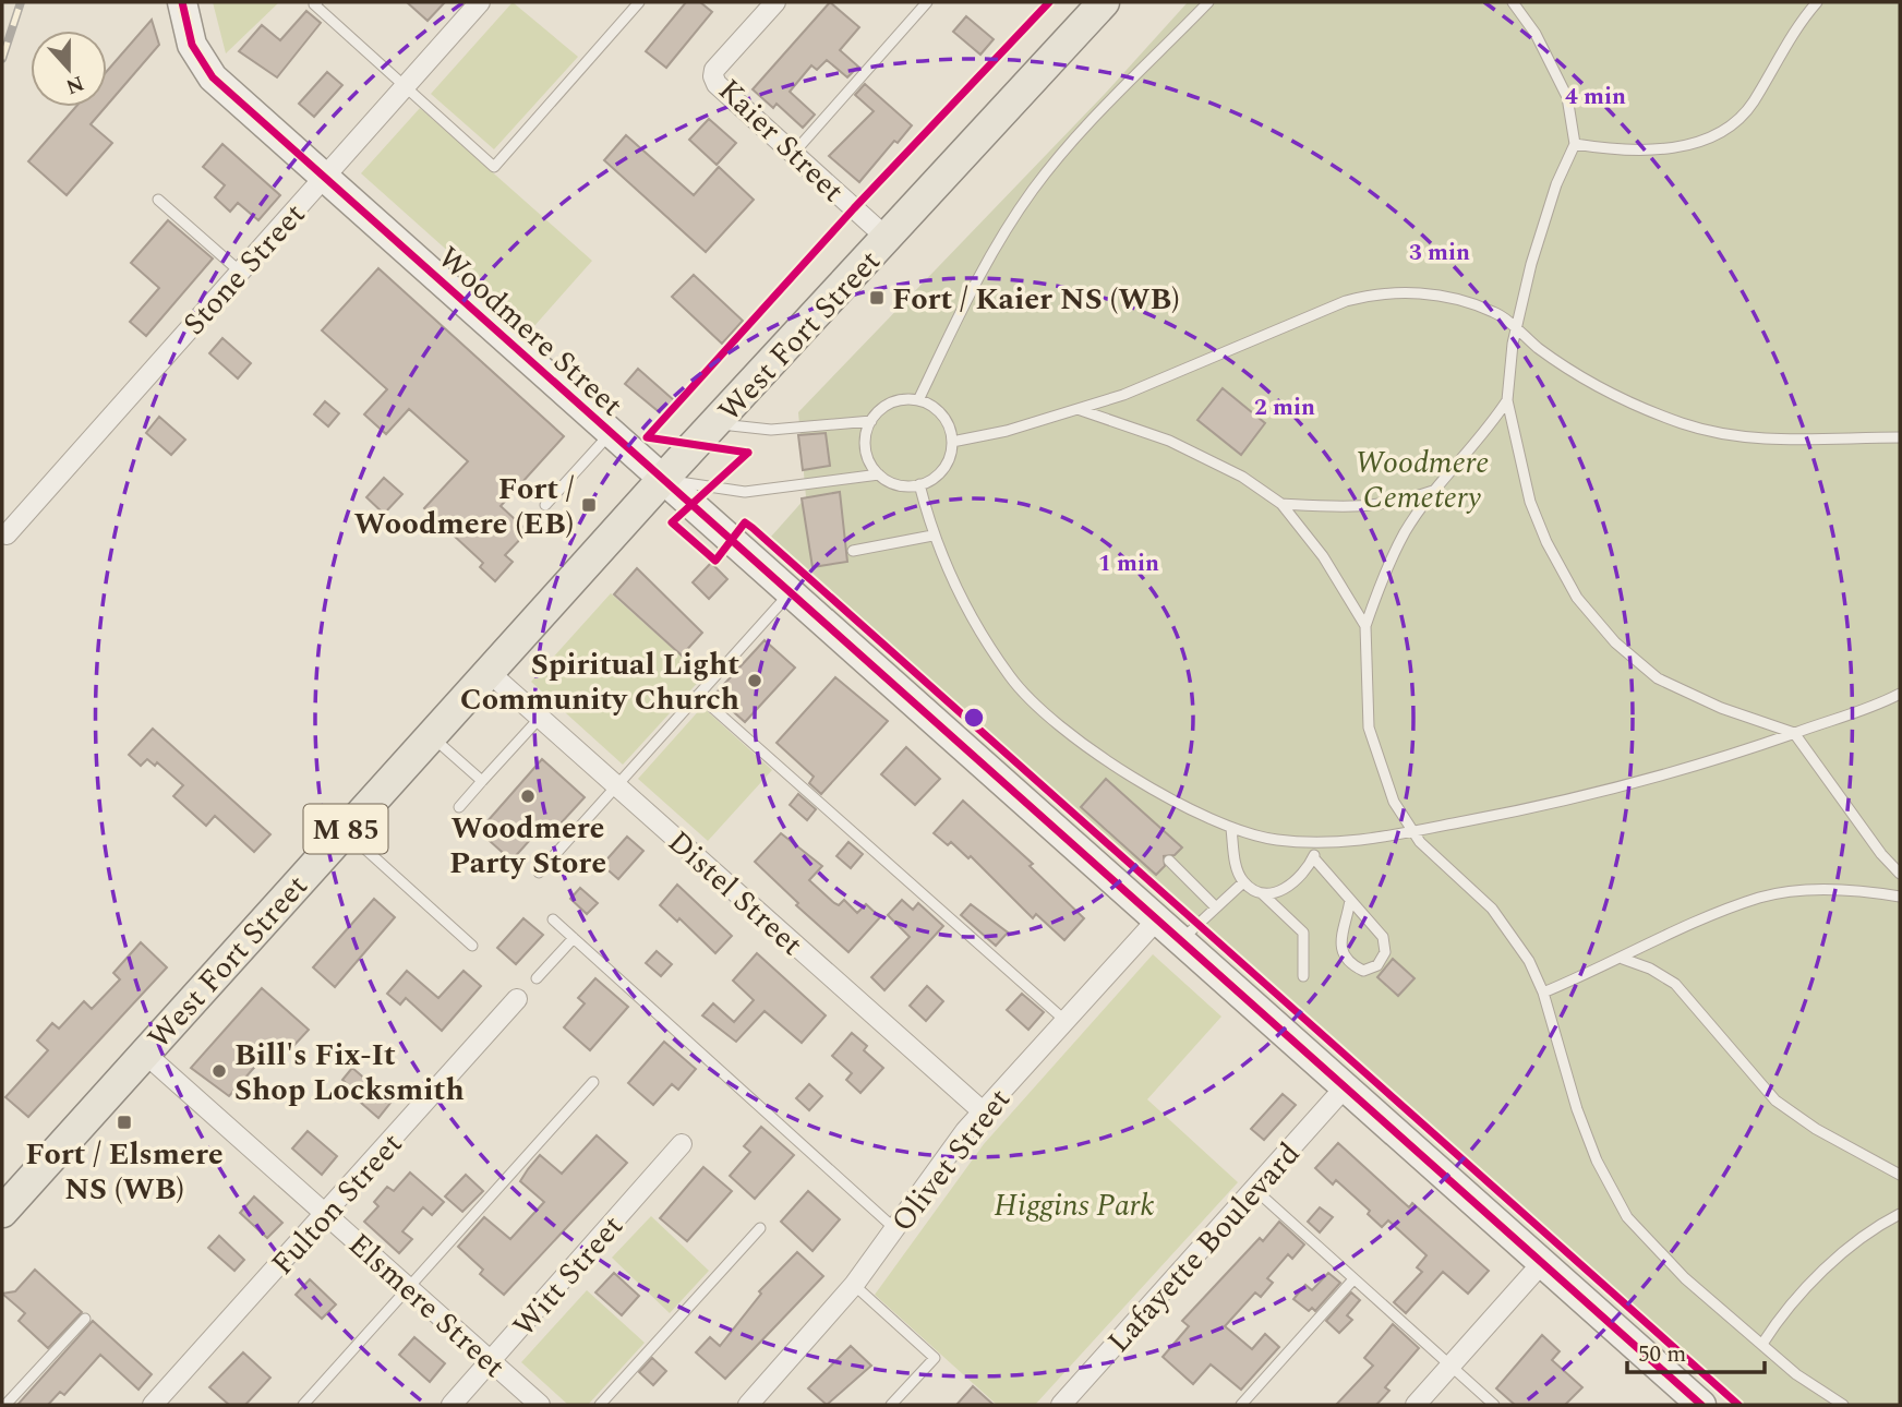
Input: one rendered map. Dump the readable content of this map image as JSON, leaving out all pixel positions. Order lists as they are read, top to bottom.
{
  "streets": {
    "main road": ["West Fort Street", "M 85"],
    "street": [
      "Kaier Street",
      "Stone Street",
      "Woodmere Street",
      "Distel Street",
      "Olivet Street",
      "Fulton Street",
      "Lafayette Boulevard",
      "Witt Street",
      "Elsmere Street"
    ]
  },
  "crossings": [
    ["Kaier Street", "West Fort Street"],
    ["Stone Street", "Woodmere Street"],
    ["Woodmere Street", "West Fort Street"],
    ["Woodmere Street", "Olivet Street"],
    ["Woodmere Street", "Lafayette Boulevard"],
    ["West Fort Street", "Distel Street"],
    ["West Fort Street", "Elsmere Street"],
    ["Distel Street", "Olivet Street"],
    ["Fulton Street", "Elsmere Street"],
    ["Witt Street", "Elsmere Street"]
  ],
  "parks": ["Woodmere Cemetery", "Higgins Park"],
  "places": {
    "transit": ["Fort / Kaier NS (WB)", "Fort / Woodmere (EB)", "Fort / Elsmere NS (WB)"],
    "other": ["Spiritual Light Community Church", "Woodmere Party Store", "Bill's Fix-It Shop Locksmith"]
  },
  "scale_bar": "50 m",
  "north": "bottom",
  "rings": [
    "4 min",
    "3 min",
    "2 min",
    "1 min"
  ]
}
